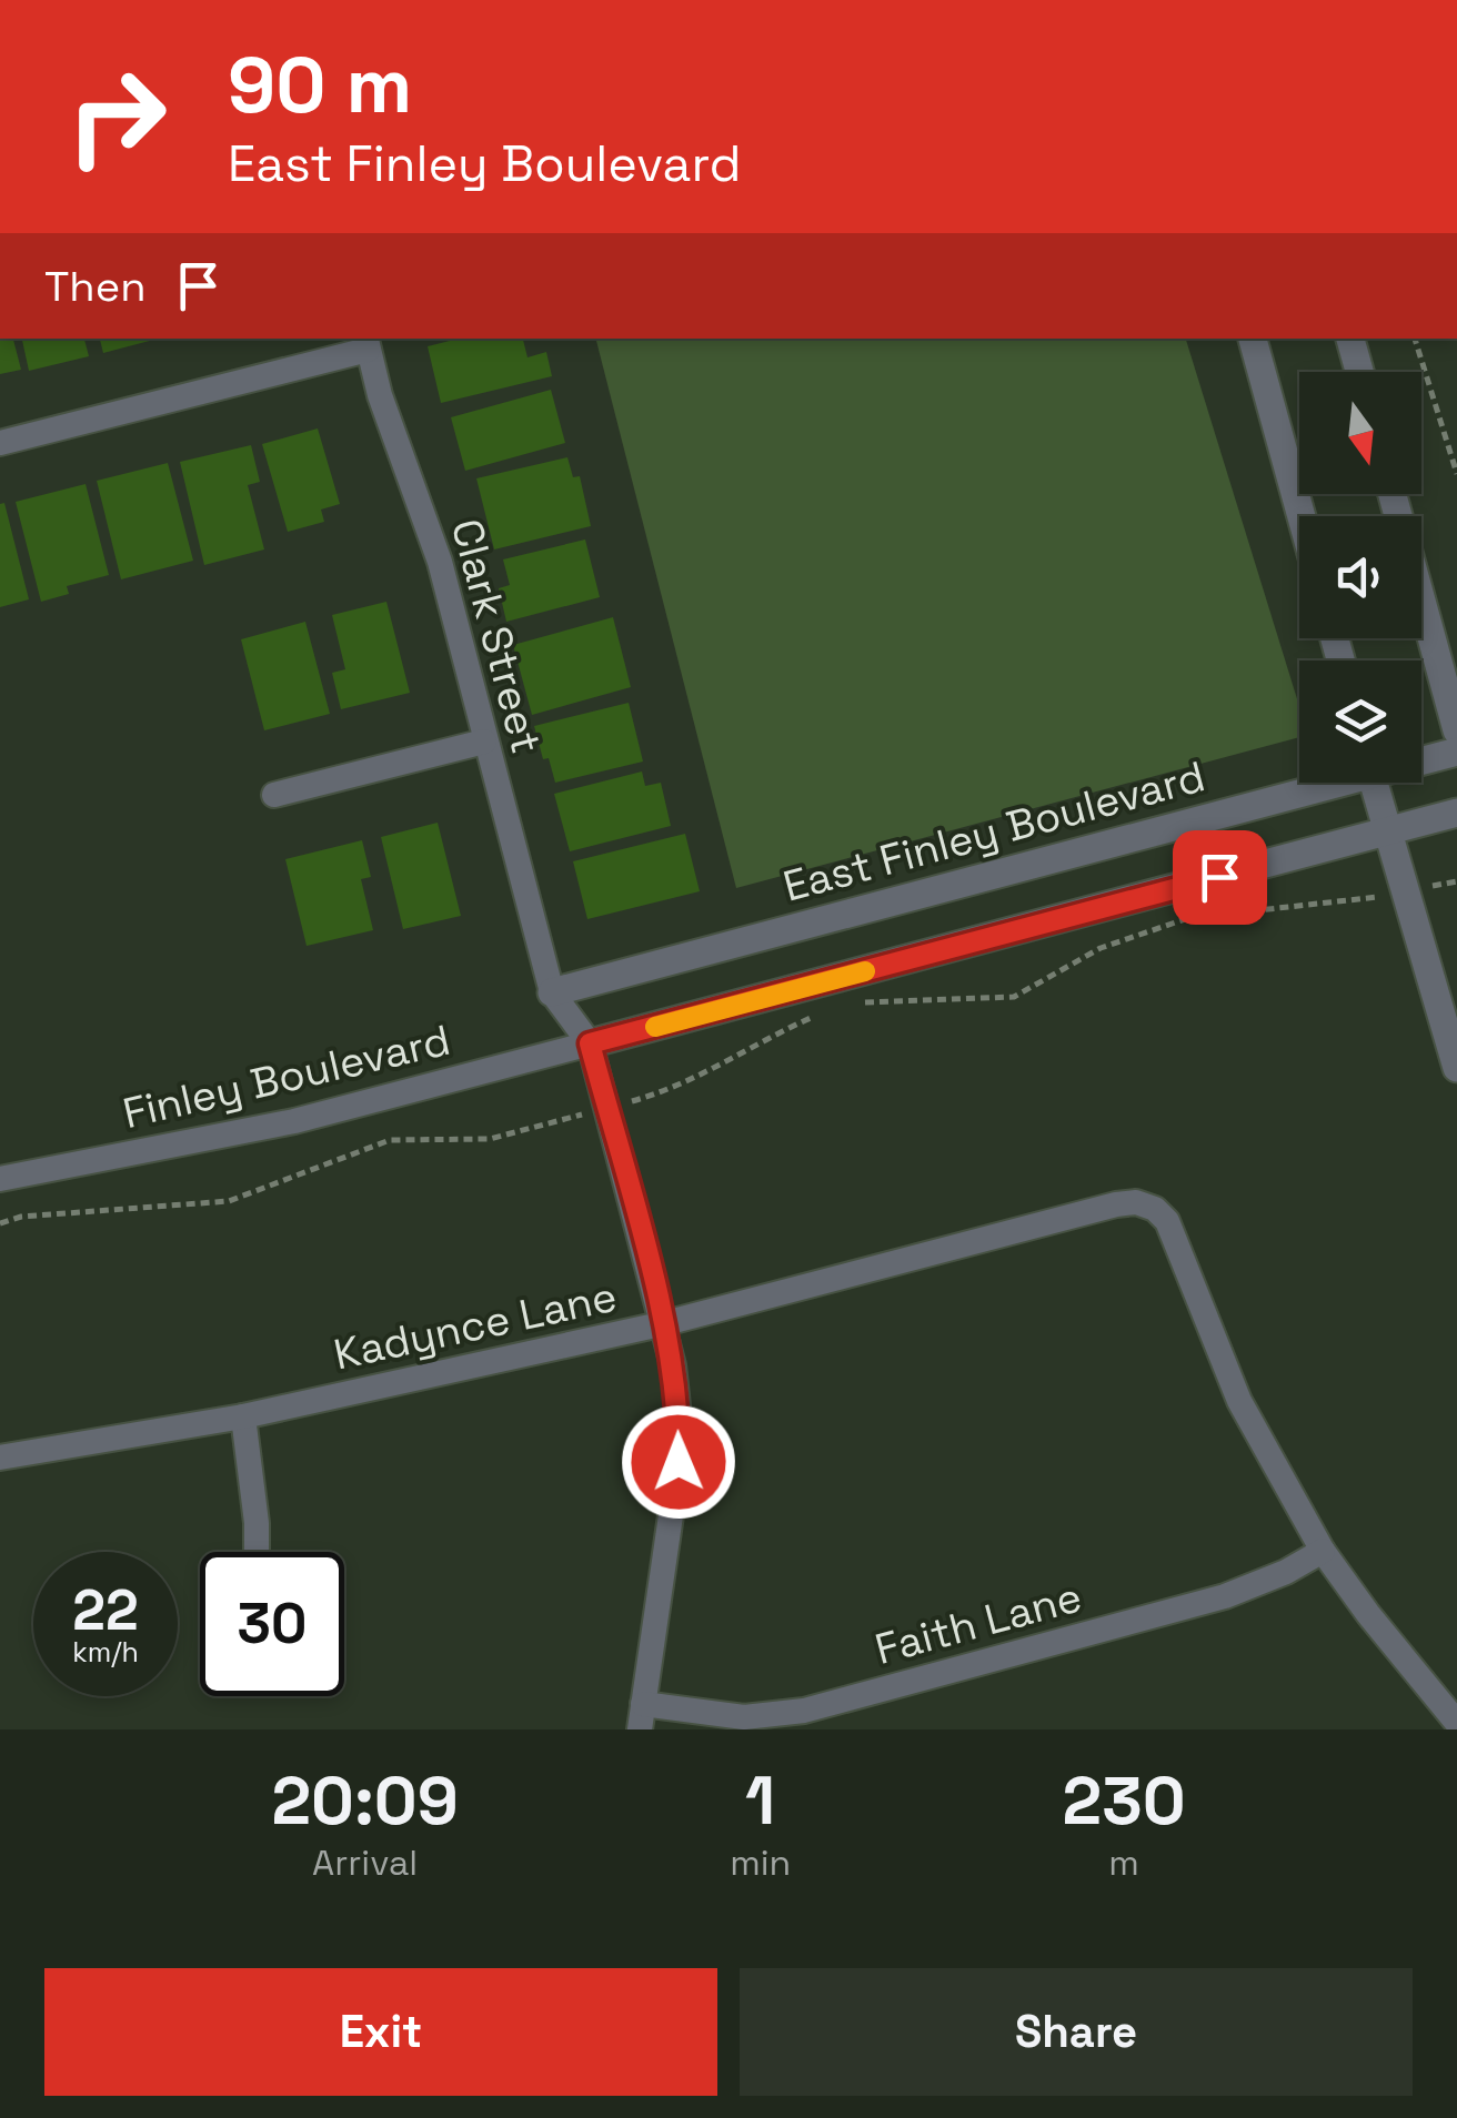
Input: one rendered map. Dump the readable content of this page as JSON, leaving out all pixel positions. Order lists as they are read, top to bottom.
{
  "streets": {
    "street": [
      "Clark Street",
      "East Finley Boulevard",
      "Finley Boulevard",
      "Kadynce Lane",
      "Faith Lane"
    ]
  },
  "crossings": [
    ["Clark Street", "East Finley Boulevard"],
    ["Kadynce Lane", "Faith Lane"]
  ],
  "north": "bottom",
  "page": {
    "turn": ["90 m", "East Finley Boulevard"],
    "then": "Then",
    "speed": "22 km/h",
    "limit": "30",
    "eta": [
      "20:09",
      "Arrival",
      "1",
      "min",
      "230",
      "m"
    ],
    "buttons": ["Exit", "Share"]
  }
}
